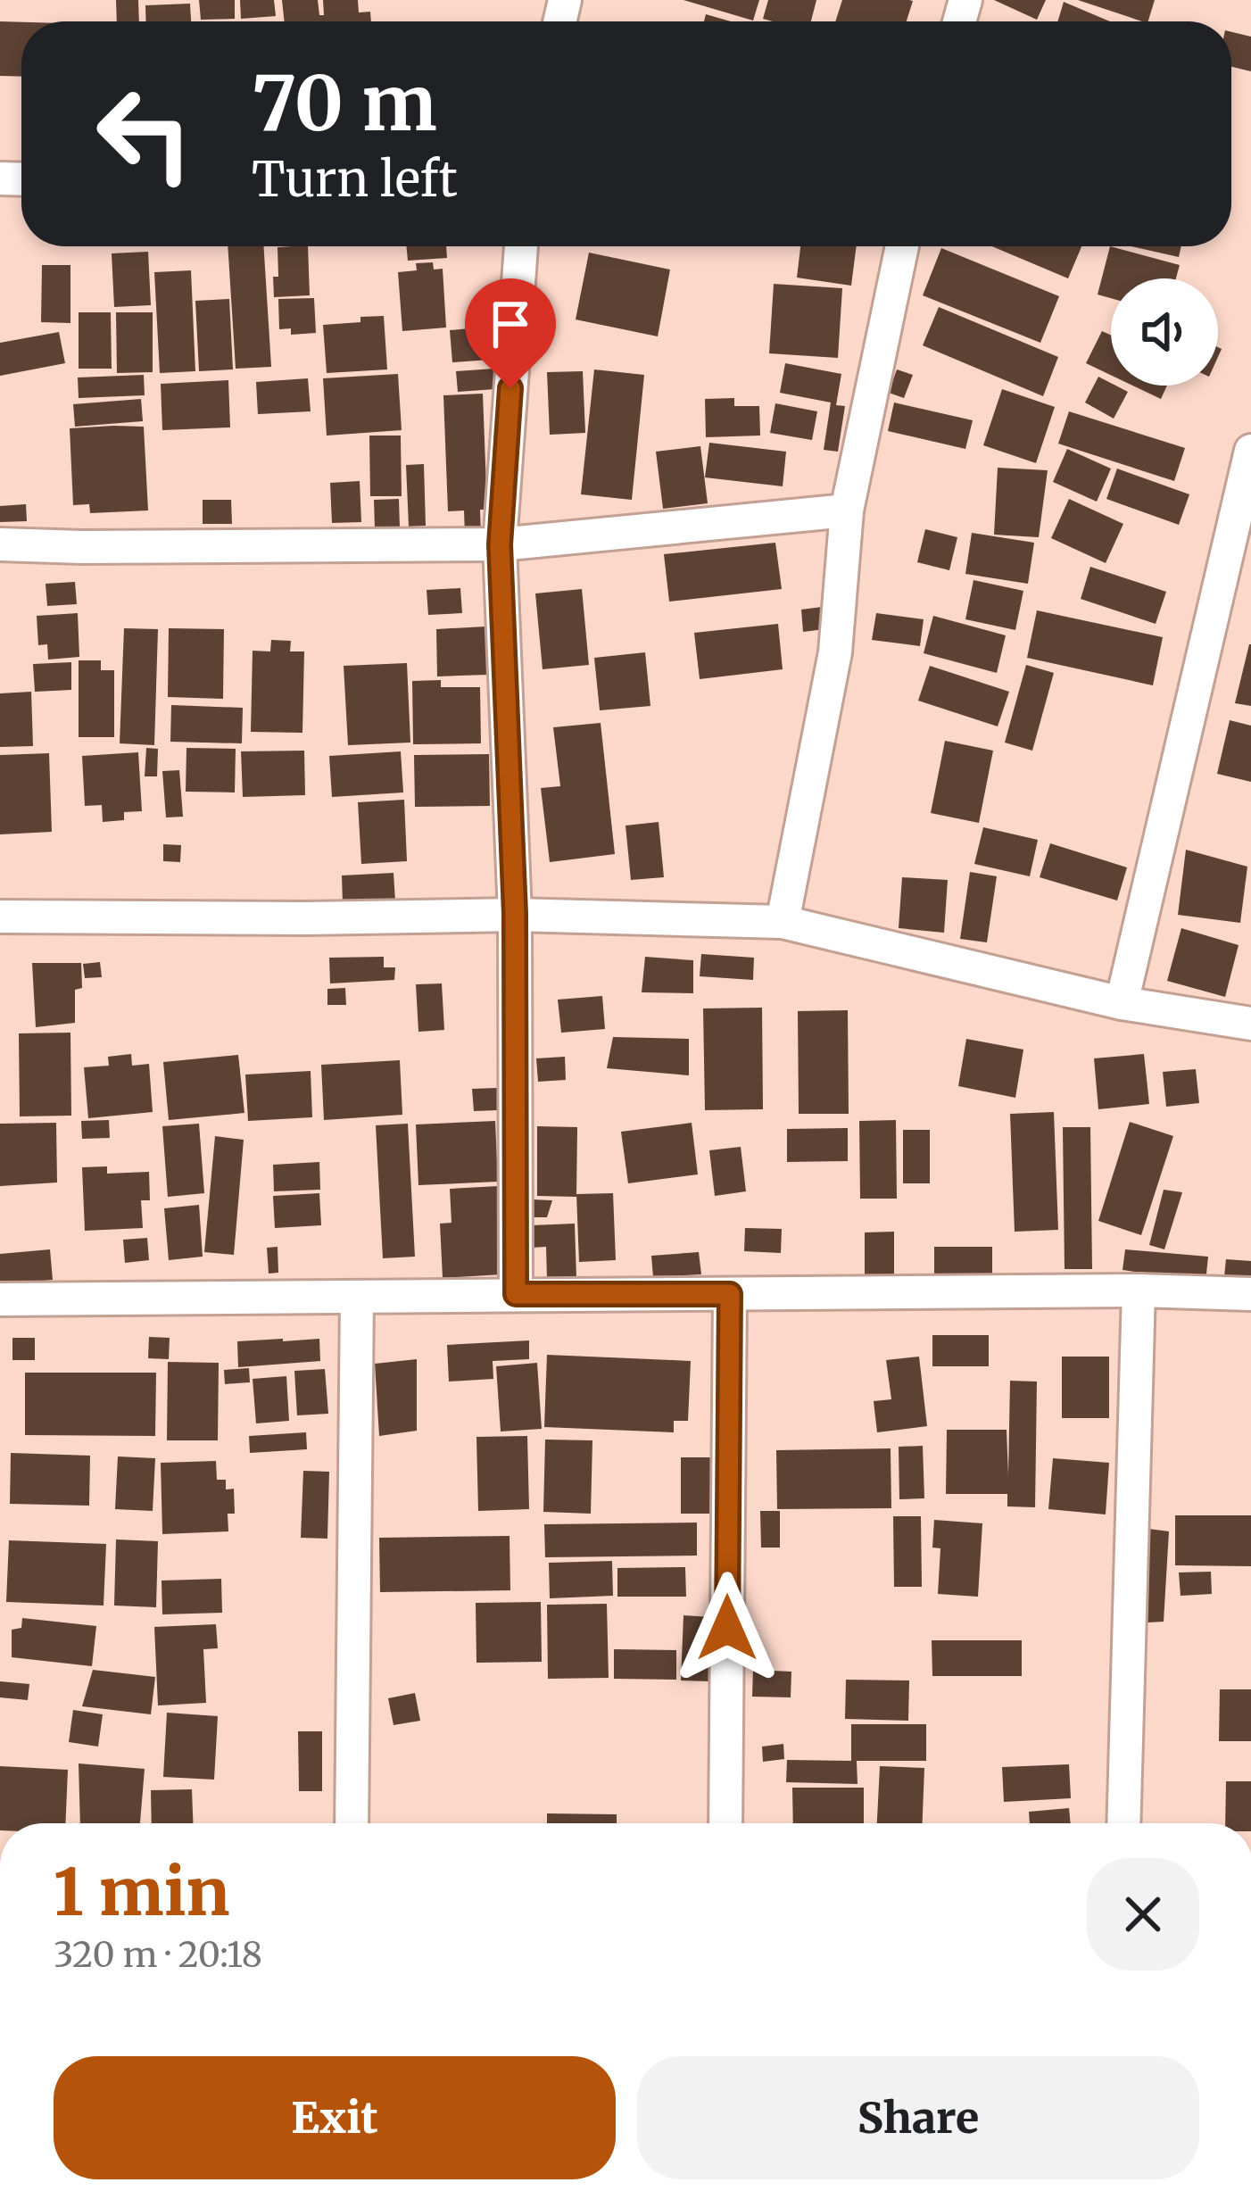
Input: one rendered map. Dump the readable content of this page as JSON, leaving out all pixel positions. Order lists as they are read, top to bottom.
{
  "page": {
    "turn": ["70 m", "Turn left"],
    "heading": ["1 min", "320 m · 20:18"],
    "buttons": ["Exit", "Share"]
  }
}
